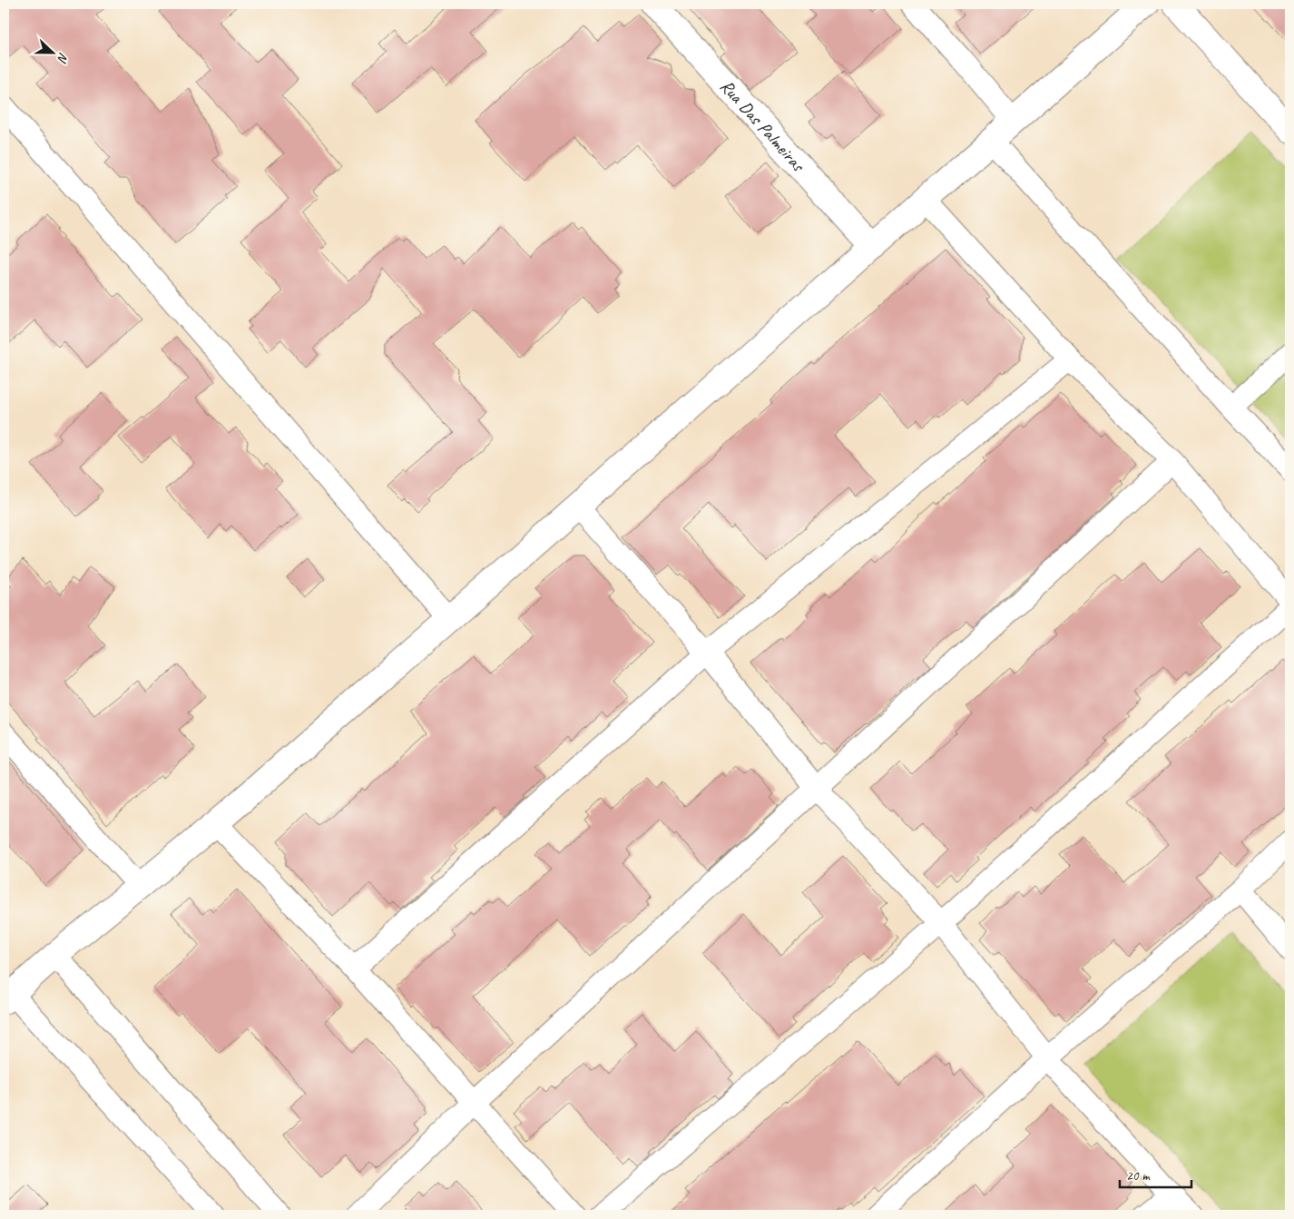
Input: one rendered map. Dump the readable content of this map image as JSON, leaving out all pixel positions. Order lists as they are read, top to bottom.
{
  "streets": {
    "street": ["Rua Das Palmeiras"]
  },
  "scale_bar": "20 m",
  "north": "right"
}
